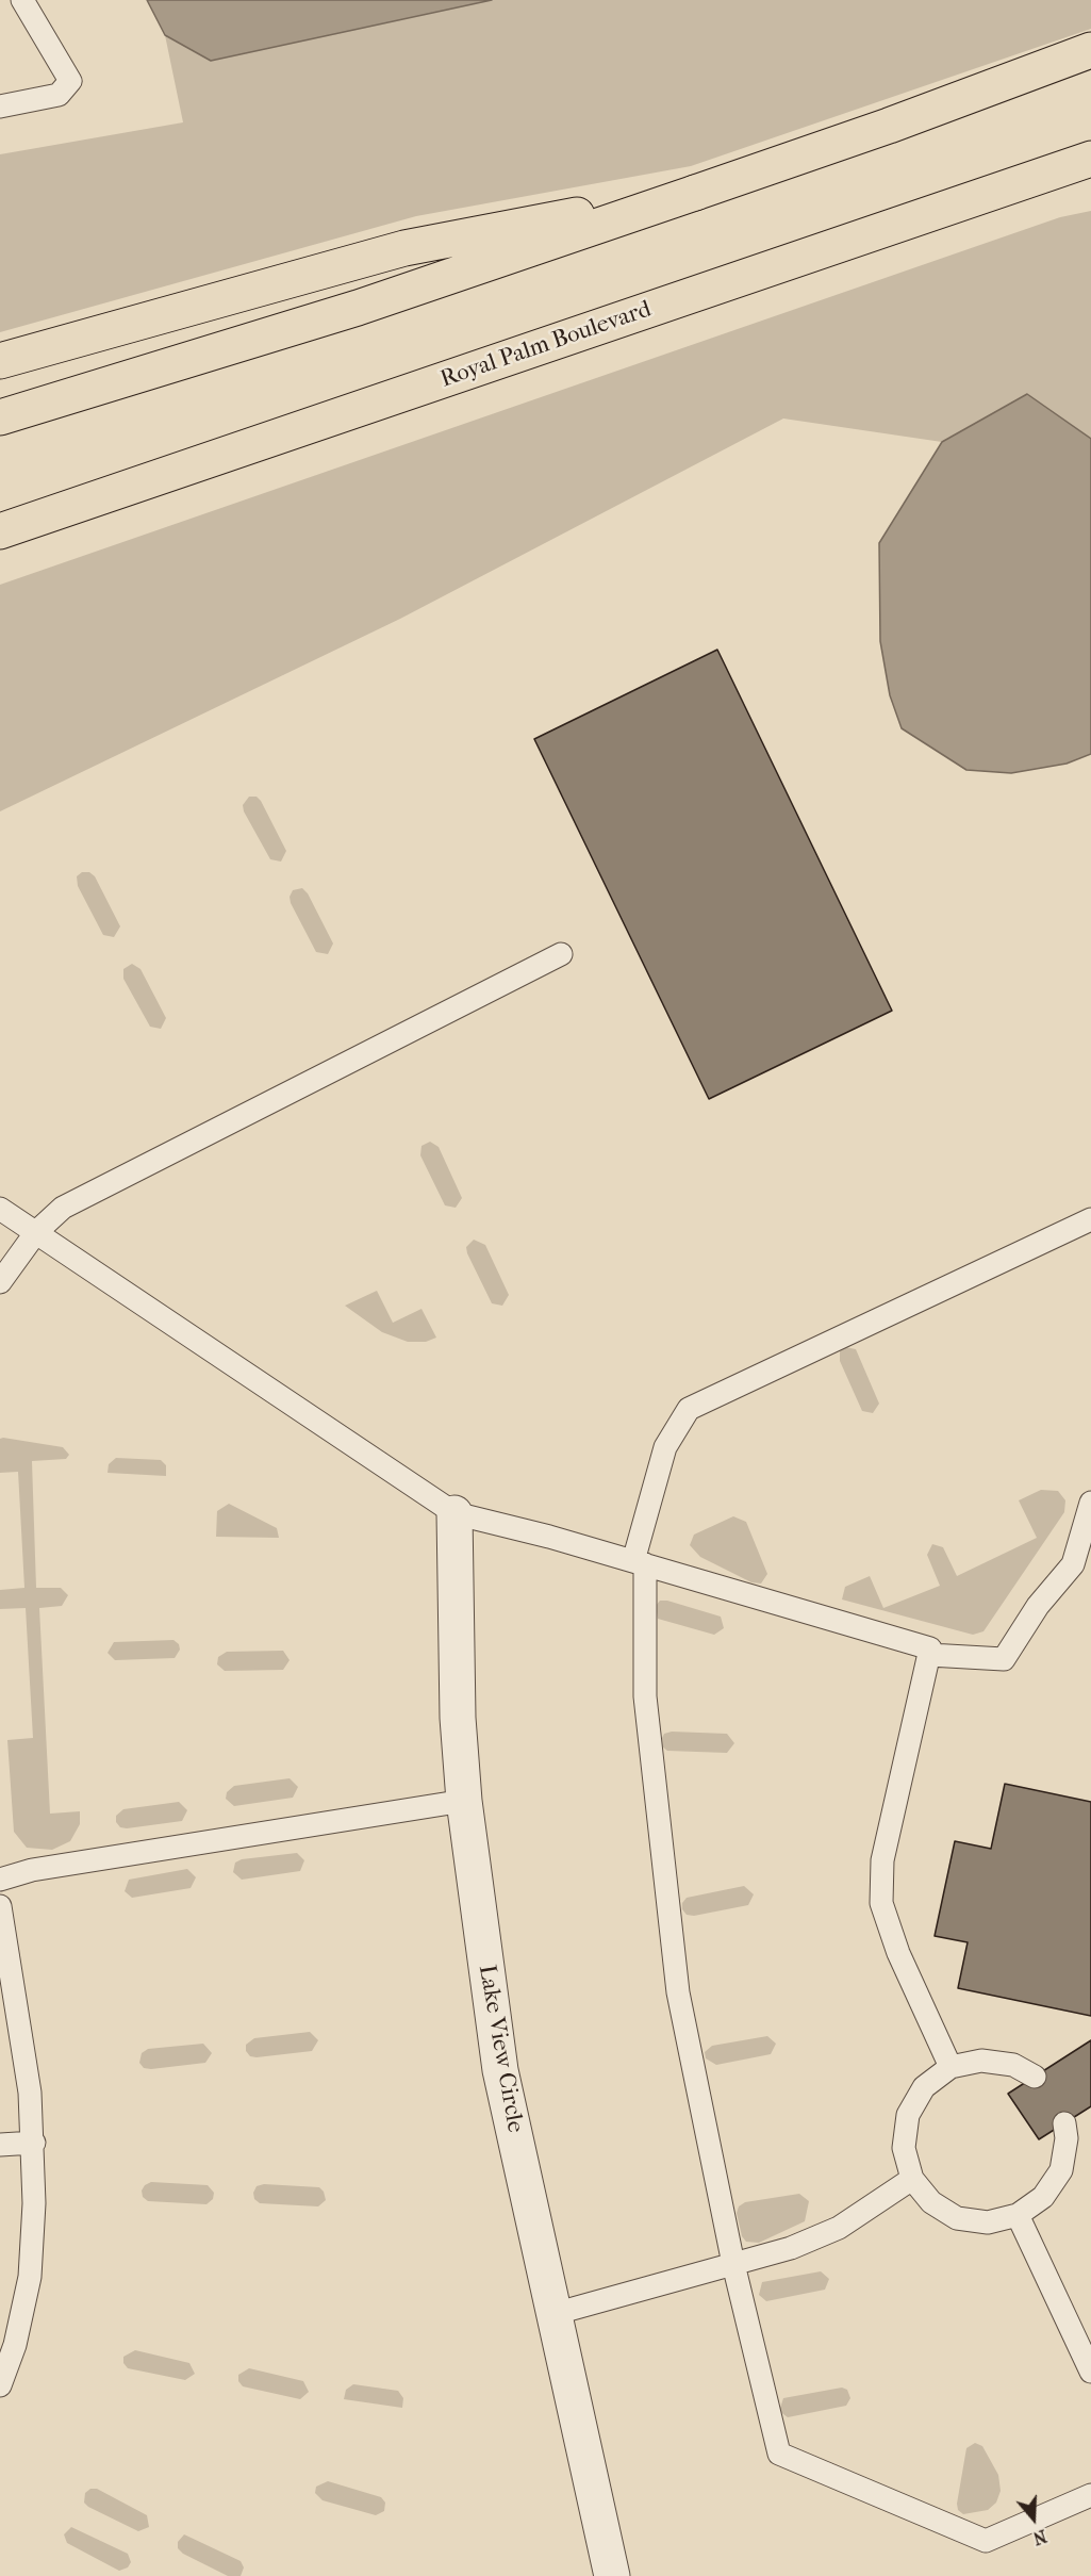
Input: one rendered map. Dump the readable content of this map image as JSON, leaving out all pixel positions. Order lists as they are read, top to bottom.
{
  "streets": {
    "main road": ["Royal Palm Boulevard"],
    "street": ["Lake View Circle"]
  },
  "north": "bottom"
}
